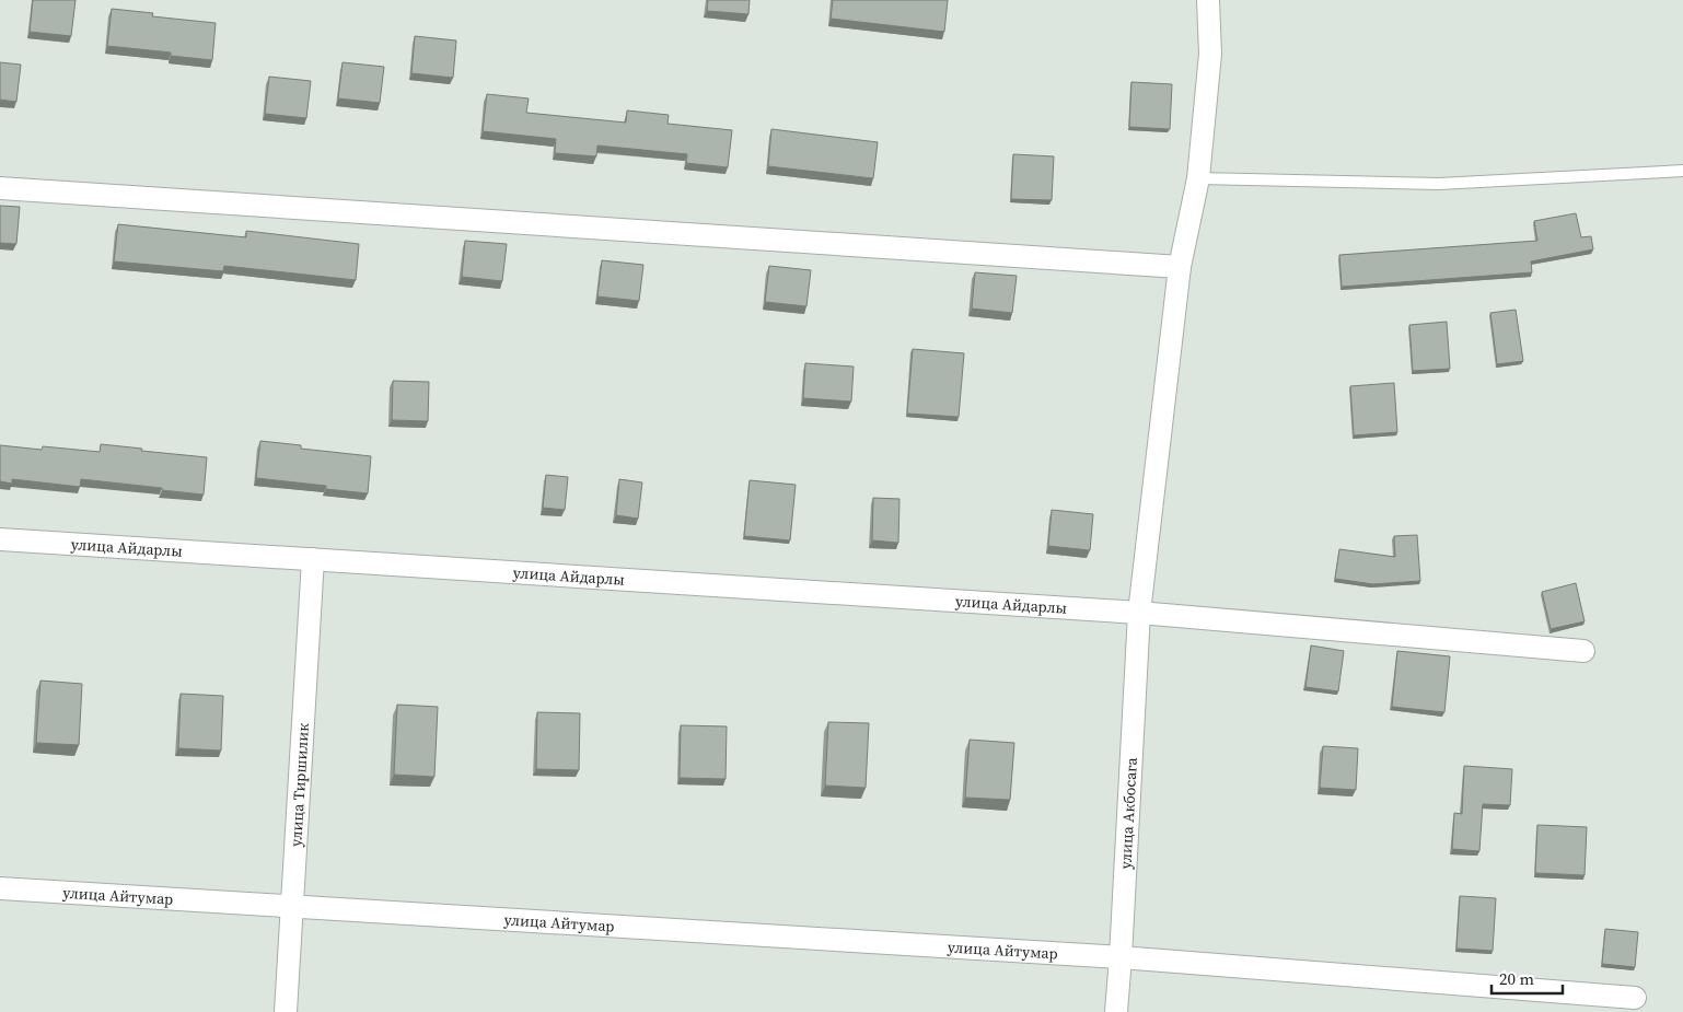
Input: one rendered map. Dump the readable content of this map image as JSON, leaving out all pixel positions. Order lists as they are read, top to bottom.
{
  "streets": {
    "street": [
      "улица Айдарлы",
      "улица Тиршилик",
      "улица Акбосага",
      "улица Айтумар"
    ]
  },
  "crossings": [
    ["улица Айдарлы", "улица Тиршилик"],
    ["улица Айдарлы", "улица Акбосага"],
    ["улица Тиршилик", "улица Айтумар"],
    ["улица Акбосага", "улица Айтумар"]
  ],
  "scale_bar": "20 m"
}
